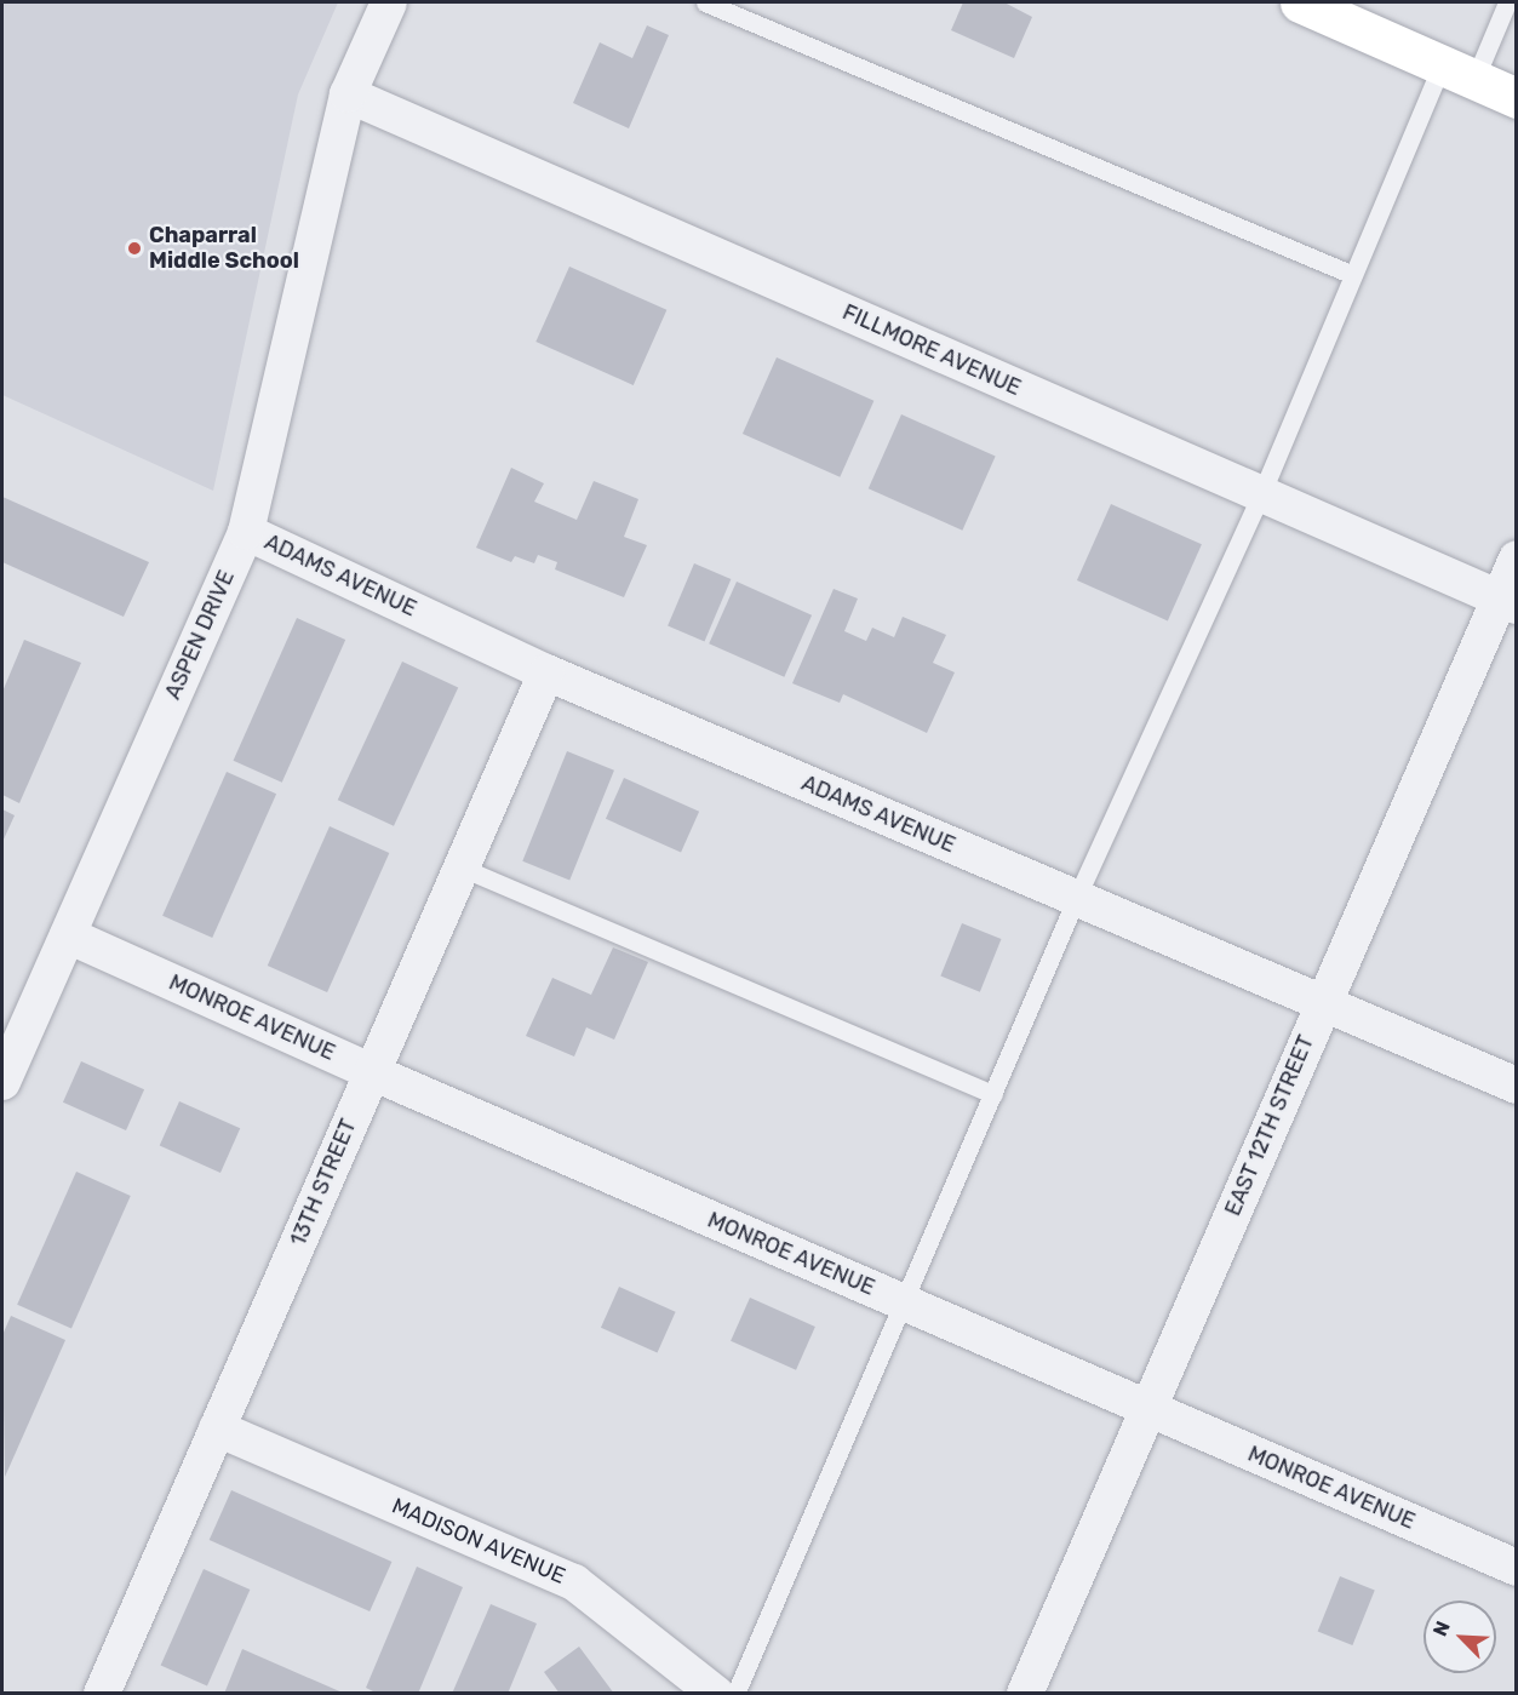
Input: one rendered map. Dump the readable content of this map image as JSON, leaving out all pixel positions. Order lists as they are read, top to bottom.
{
  "streets": {
    "street": [
      "FILLMORE AVENUE",
      "ADAMS AVENUE",
      "ASPEN DRIVE",
      "MONROE AVENUE",
      "EAST 12TH STREET",
      "13TH STREET",
      "MADISON AVENUE"
    ]
  },
  "crossings": [
    ["FILLMORE AVENUE", "ASPEN DRIVE"],
    ["FILLMORE AVENUE", "EAST 12TH STREET"],
    ["ADAMS AVENUE", "ASPEN DRIVE"],
    ["ADAMS AVENUE", "EAST 12TH STREET"],
    ["ADAMS AVENUE", "13TH STREET"],
    ["ASPEN DRIVE", "MONROE AVENUE"],
    ["MONROE AVENUE", "EAST 12TH STREET"],
    ["MONROE AVENUE", "13TH STREET"],
    ["13TH STREET", "MADISON AVENUE"]
  ],
  "places": ["Chaparral Middle School"],
  "north": "top left"
}
